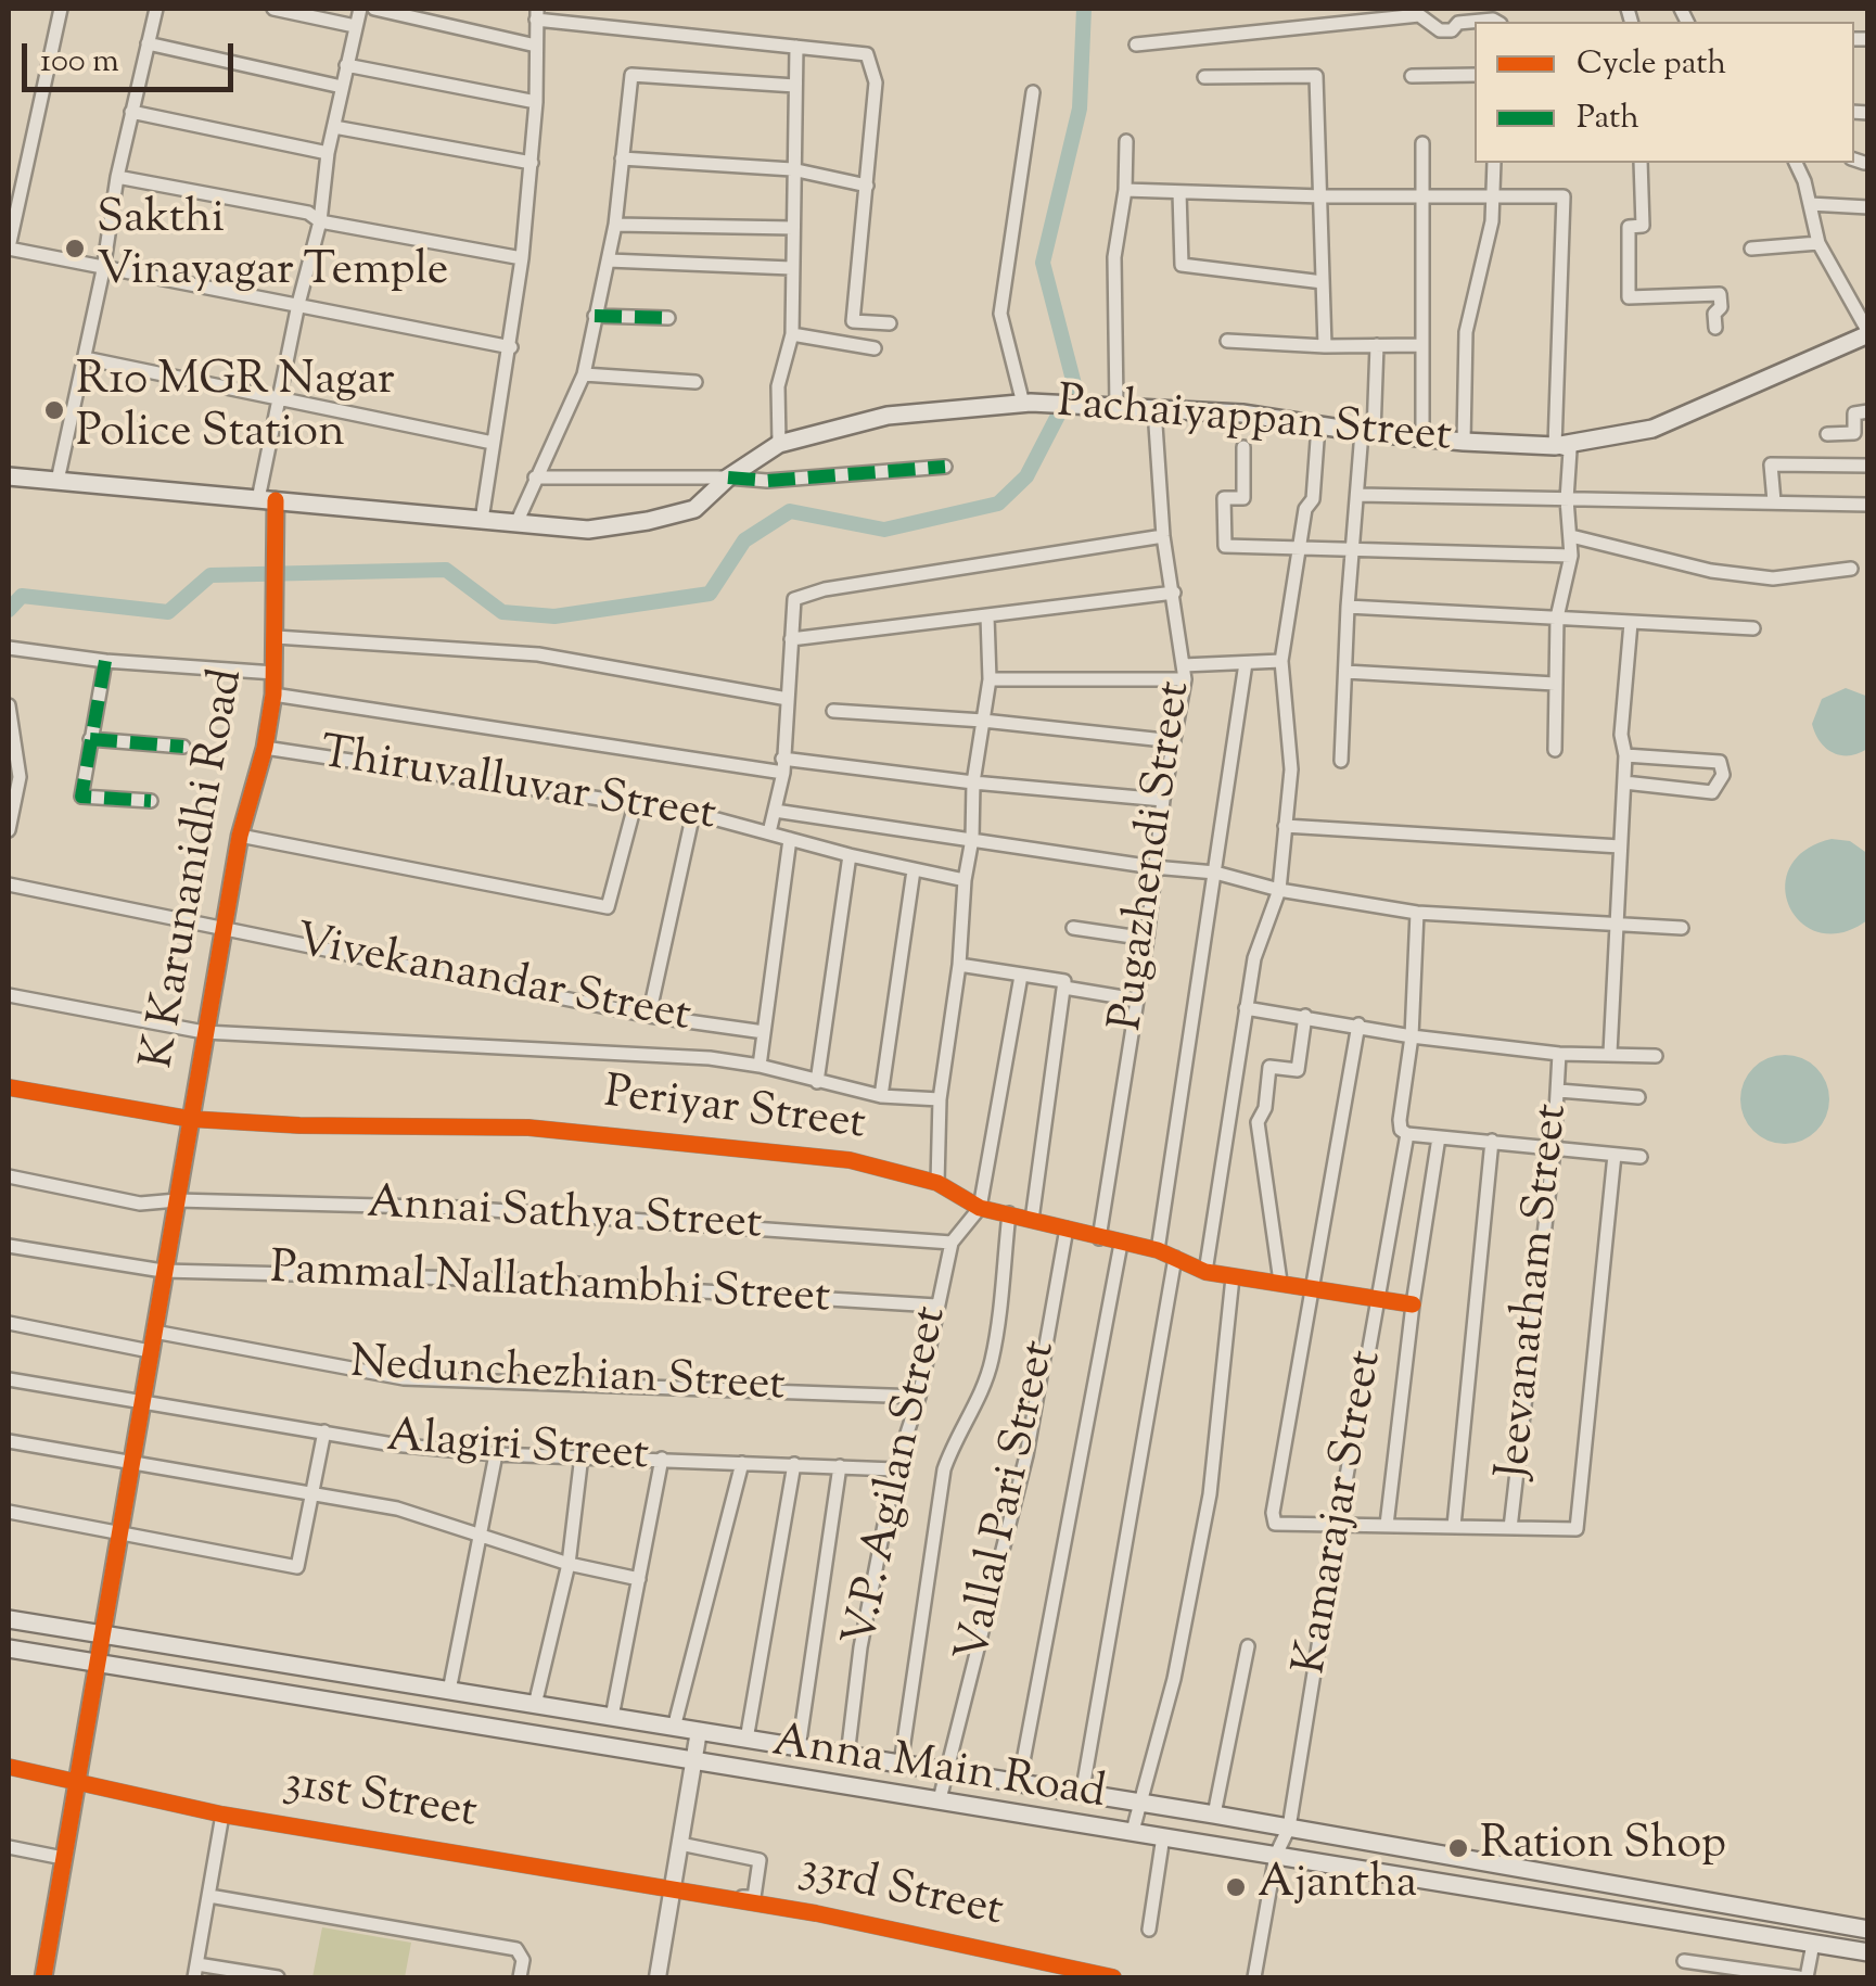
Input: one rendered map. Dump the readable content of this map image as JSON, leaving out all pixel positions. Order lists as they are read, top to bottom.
{
  "streets": {
    "main road": ["Pachaiyappan Street", "Anna Main Road"],
    "street": [
      "Thiruvalluvar Street",
      "Pugazhendi Street",
      "K Karunanidhi Road",
      "Vivekanandar Street",
      "Periyar Street",
      "Annai Sathya Street",
      "Pammal Nallathambhi Street",
      "Jeevanatham Street",
      "Nedunchezhian Street",
      "Alagiri Street",
      "V.P. Agilan Street",
      "Vallal Pari Street",
      "Kamarajar Street",
      "31st Street",
      "33rd Street"
    ]
  },
  "crossings": [
    ["Pachaiyappan Street", "Pugazhendi Street"],
    ["Pachaiyappan Street", "K Karunanidhi Road"],
    ["Thiruvalluvar Street", "K Karunanidhi Road"],
    ["Pugazhendi Street", "Periyar Street"],
    ["K Karunanidhi Road", "Vivekanandar Street"],
    ["K Karunanidhi Road", "Periyar Street"],
    ["K Karunanidhi Road", "Annai Sathya Street"],
    ["K Karunanidhi Road", "Pammal Nallathambhi Street"],
    ["K Karunanidhi Road", "Nedunchezhian Street"],
    ["K Karunanidhi Road", "Alagiri Street"],
    ["K Karunanidhi Road", "Anna Main Road"],
    ["K Karunanidhi Road", "31st Street"],
    ["Periyar Street", "V.P. Agilan Street"],
    ["Periyar Street", "Vallal Pari Street"],
    ["Periyar Street", "Kamarajar Street"],
    ["Annai Sathya Street", "V.P. Agilan Street"],
    ["Pammal Nallathambhi Street", "V.P. Agilan Street"],
    ["Nedunchezhian Street", "V.P. Agilan Street"],
    ["Alagiri Street", "V.P. Agilan Street"],
    ["V.P. Agilan Street", "Anna Main Road"],
    ["Vallal Pari Street", "Anna Main Road"],
    ["Kamarajar Street", "Anna Main Road"],
    ["31st Street", "33rd Street"]
  ],
  "places": [
    "Sakthi Vinayagar Temple",
    "R10 MGR Nagar Police Station",
    "Ration Shop",
    "Ajantha"
  ],
  "legend": ["Cycle path", "Path"],
  "scale_bar": "100 m"
}
